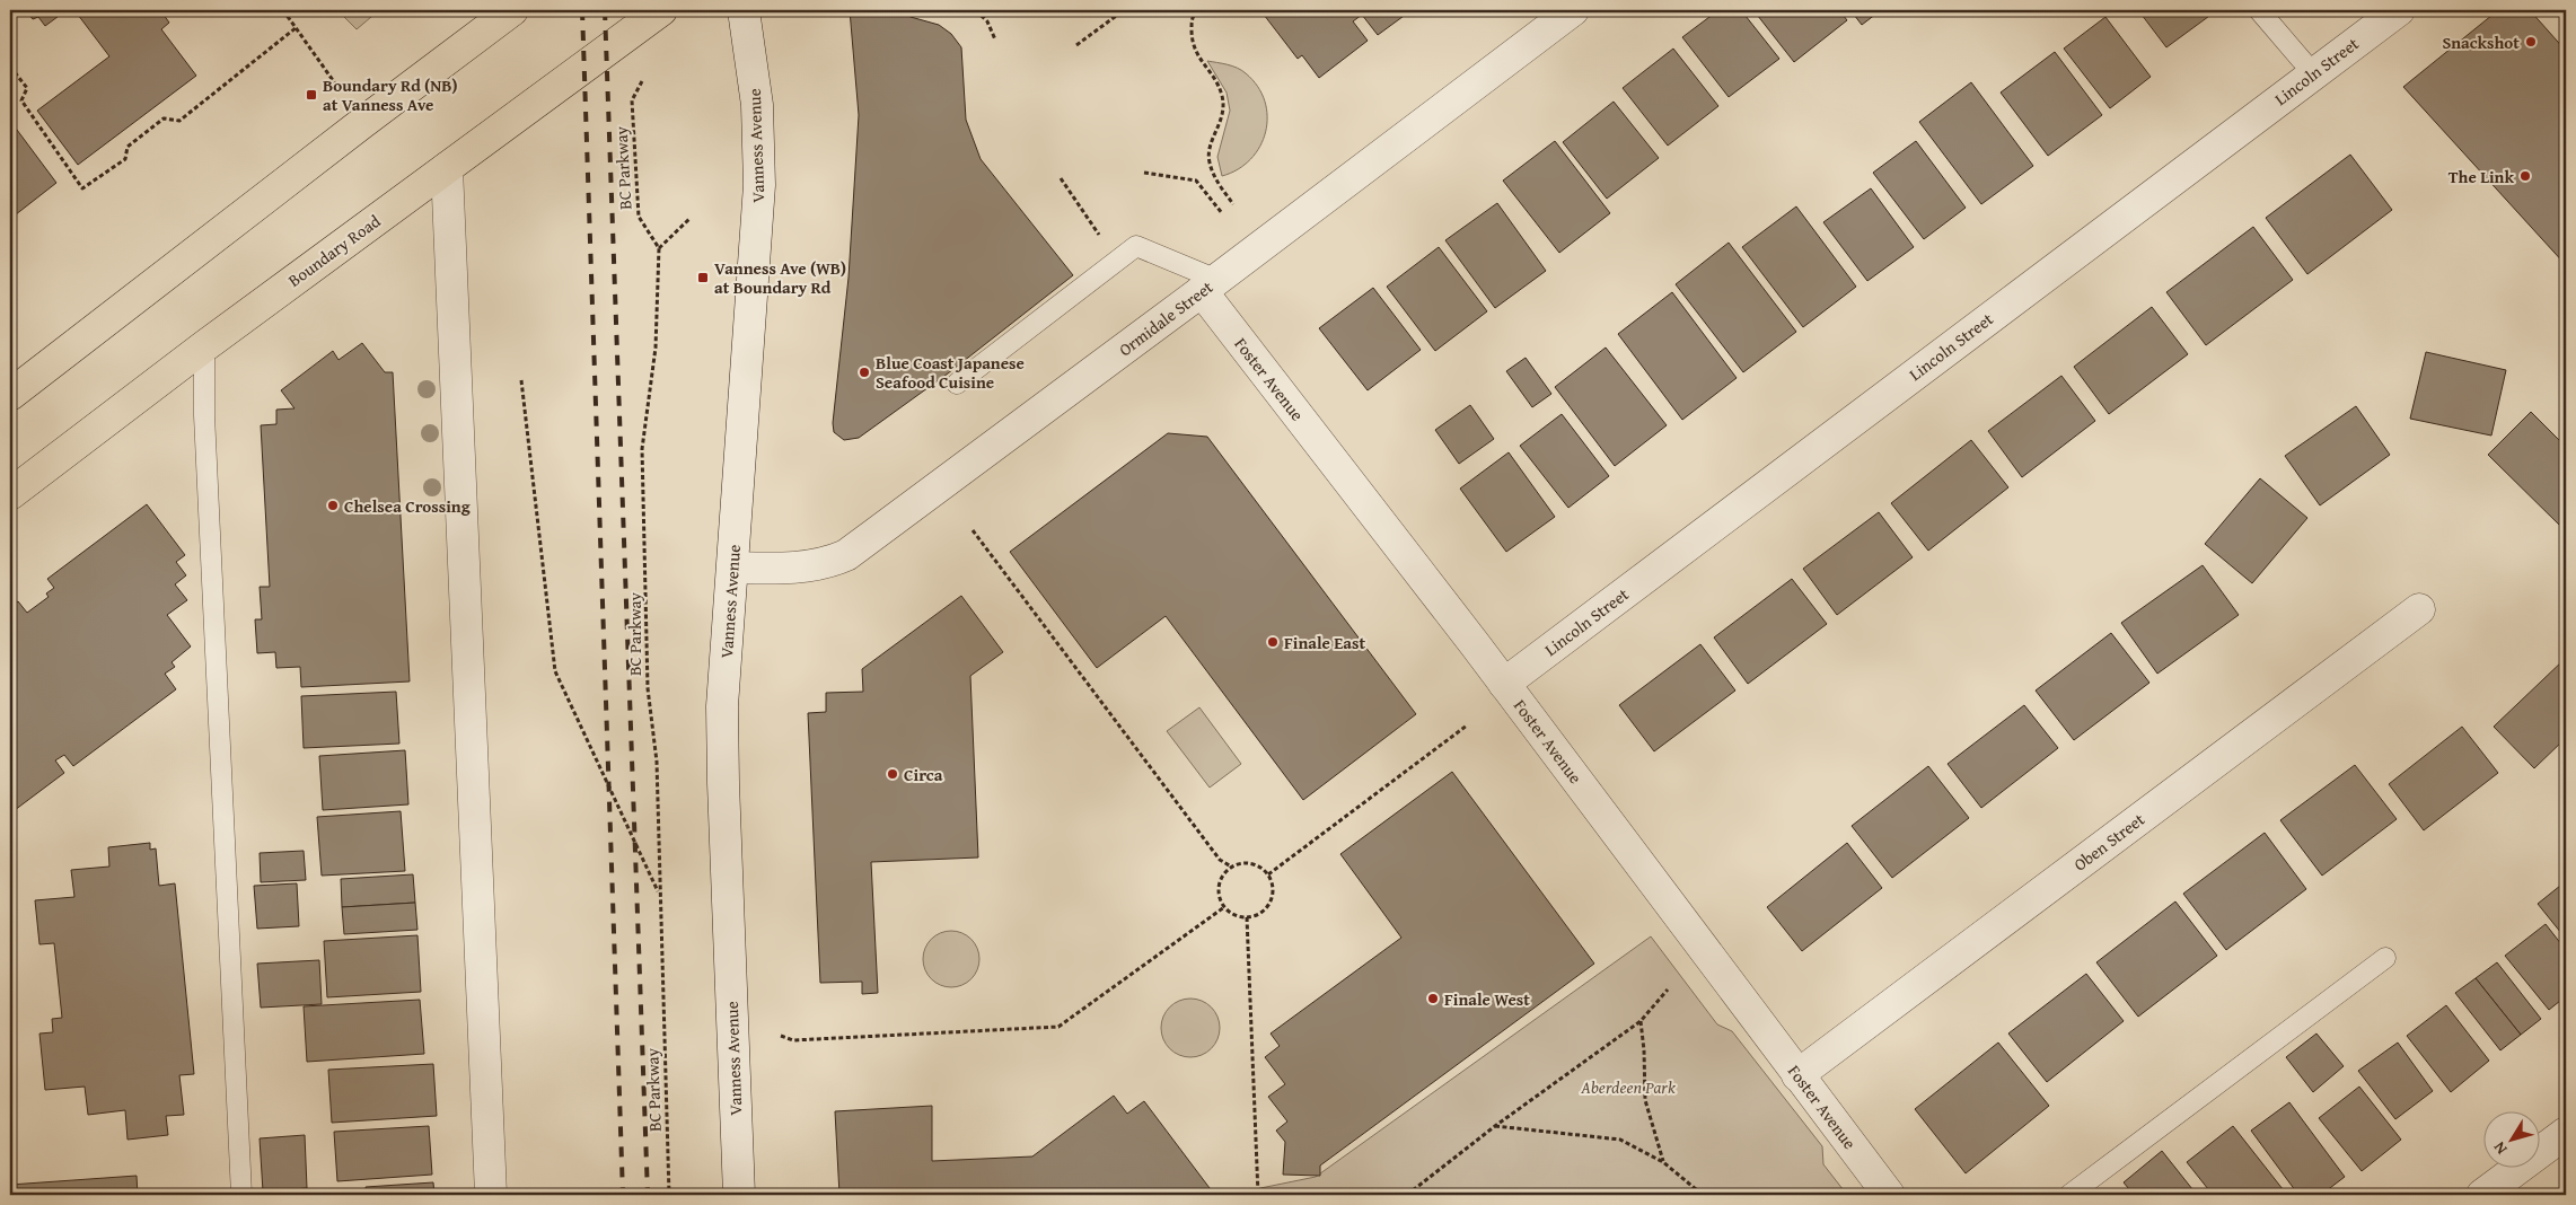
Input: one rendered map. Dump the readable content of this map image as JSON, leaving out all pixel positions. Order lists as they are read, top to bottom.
{
  "streets": {
    "main road": ["Boundary Road"],
    "street": [
      "Lincoln Street",
      "Vanness Avenue",
      "Ormidale Street",
      "Foster Avenue",
      "Oben Street"
    ],
    "path": ["BC Parkway"]
  },
  "crossings": [
    ["Lincoln Street", "Foster Avenue"],
    ["Vanness Avenue", "Ormidale Street"],
    ["Ormidale Street", "Foster Avenue"],
    ["Foster Avenue", "Oben Street"]
  ],
  "parks": ["Aberdeen Park"],
  "places": {
    "other": [
      "Snackshot",
      "The Link",
      "Blue Coast Japanese Seafood Cuisine",
      "Chelsea Crossing",
      "Finale East",
      "Circa",
      "Finale West"
    ],
    "transit": ["Boundary Rd (NB) at Vanness Ave", "Vanness Ave (WB) at Boundary Rd"]
  },
  "north": "bottom left"
}
